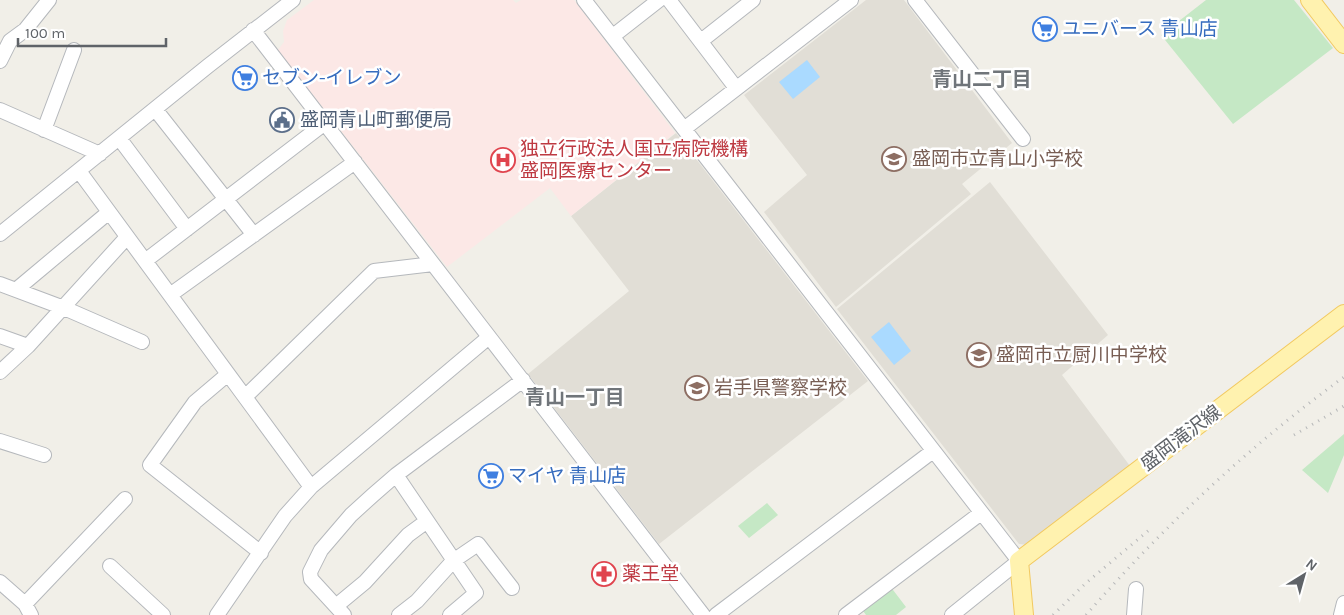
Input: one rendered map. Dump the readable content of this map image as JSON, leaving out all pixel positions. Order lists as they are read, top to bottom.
{
  "streets": {
    "main road": ["盛岡滝沢線"]
  },
  "districts": ["青山二丁目", "青山一丁目"],
  "places": {
    "supermarket": ["ユニバース 青山店", "セブン-イレブン", "マイヤ 青山店"],
    "public building": ["盛岡青山町郵便局"],
    "school or university": ["盛岡市立青山小学校", "盛岡市立厨川中学校", "岩手県警察学校"],
    "hospital": ["独立行政法人国立病院機構 盛岡医療センター"],
    "pharmacy": ["薬王堂"]
  },
  "scale_bar": "100 m",
  "north": "top right"
}
